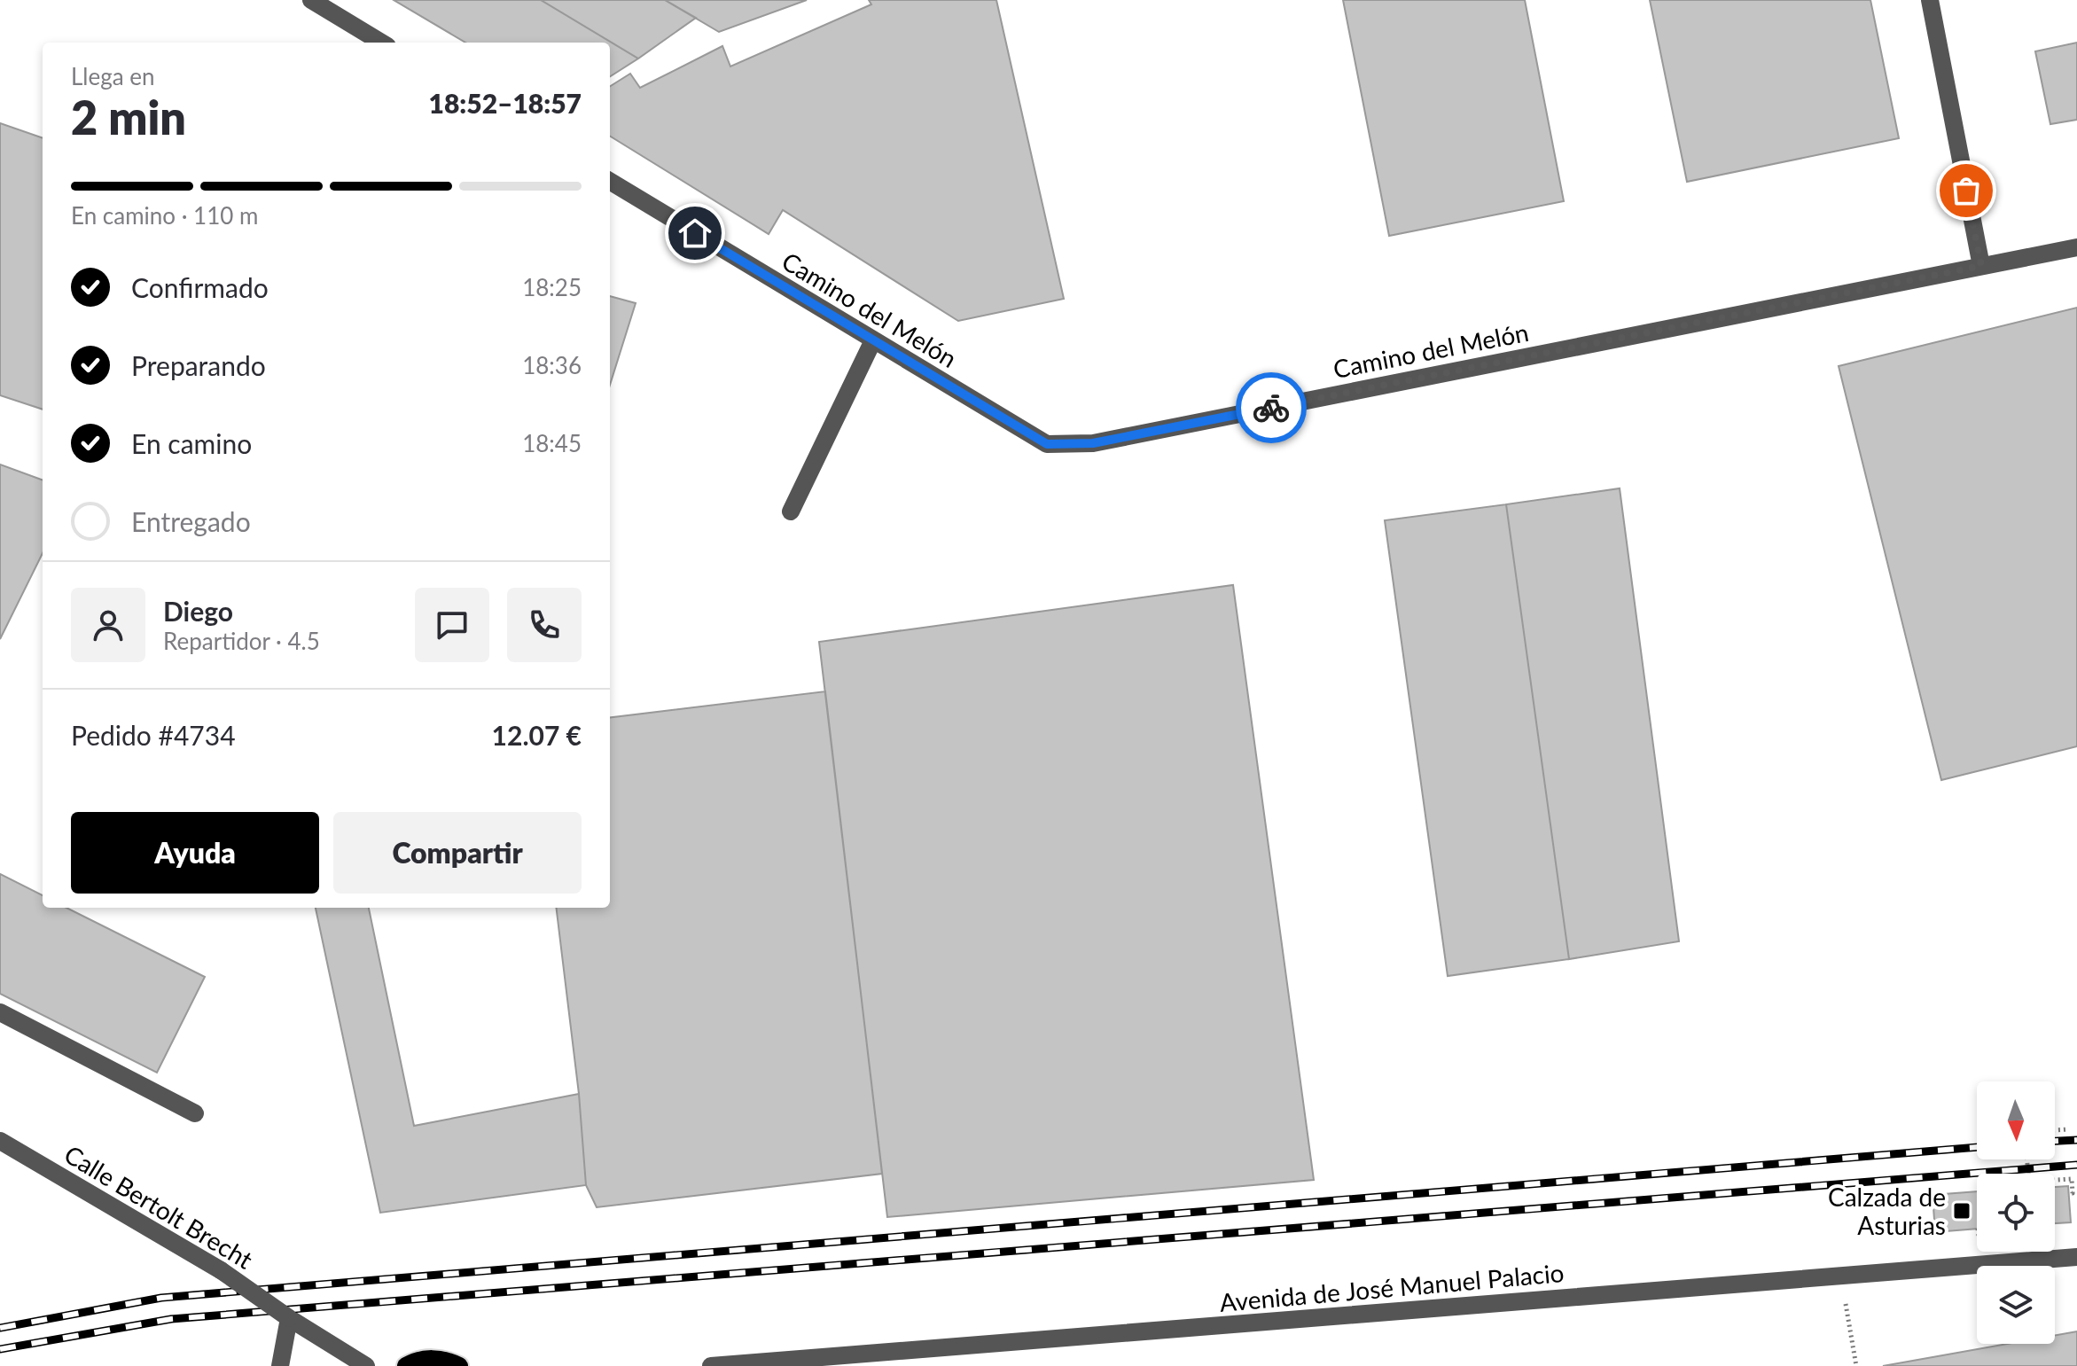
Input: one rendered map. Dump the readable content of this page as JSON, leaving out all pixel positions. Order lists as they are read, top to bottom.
{
  "streets": {
    "street": ["Camino del Melón", "Calle Bertolt Brecht", "Avenida de José Manuel Palacio"]
  },
  "places": {
    "transit": ["Calzada de Asturias"]
  },
  "north": "bottom",
  "page": {
    "heading": ["2 min", "Llega en", "18:52–18:57"],
    "panel": [
      "Diego",
      "Repartidor · 4.5",
      "Pedido #4734",
      "12.07 €"
    ],
    "bar": "En camino · 110 m",
    "list": [
      ["Confirmado", "18:25"],
      ["Preparando", "18:36"],
      ["En camino", "18:45"],
      "Entregado"
    ],
    "buttons": ["Ayuda", "Compartir"]
  }
}
